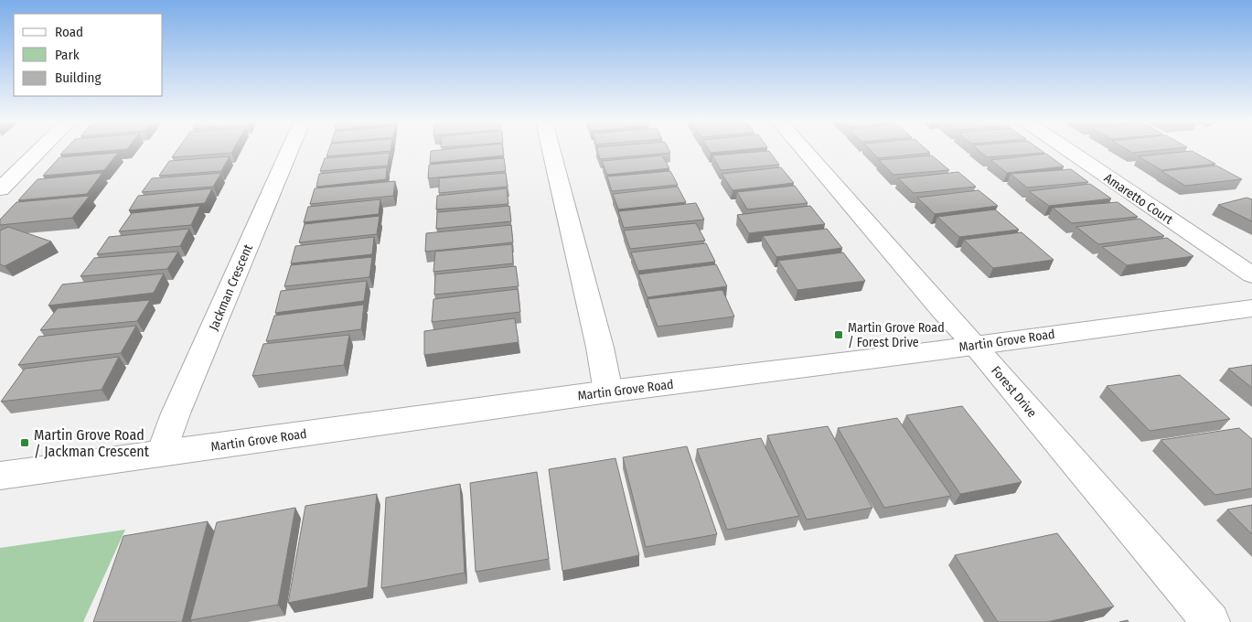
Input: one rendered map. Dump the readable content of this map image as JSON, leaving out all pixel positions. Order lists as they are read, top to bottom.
{
  "streets": {
    "street": [
      "Amaretto Court",
      "Jackman Crescent",
      "Martin Grove Road",
      "Forest Drive"
    ]
  },
  "crossings": [
    ["Jackman Crescent", "Martin Grove Road"],
    ["Martin Grove Road", "Forest Drive"]
  ],
  "places": {
    "transit": ["Martin Grove Road / Forest Drive", "Martin Grove Road / Jackman Crescent"]
  },
  "legend": ["Road", "Park", "Building"]
}
